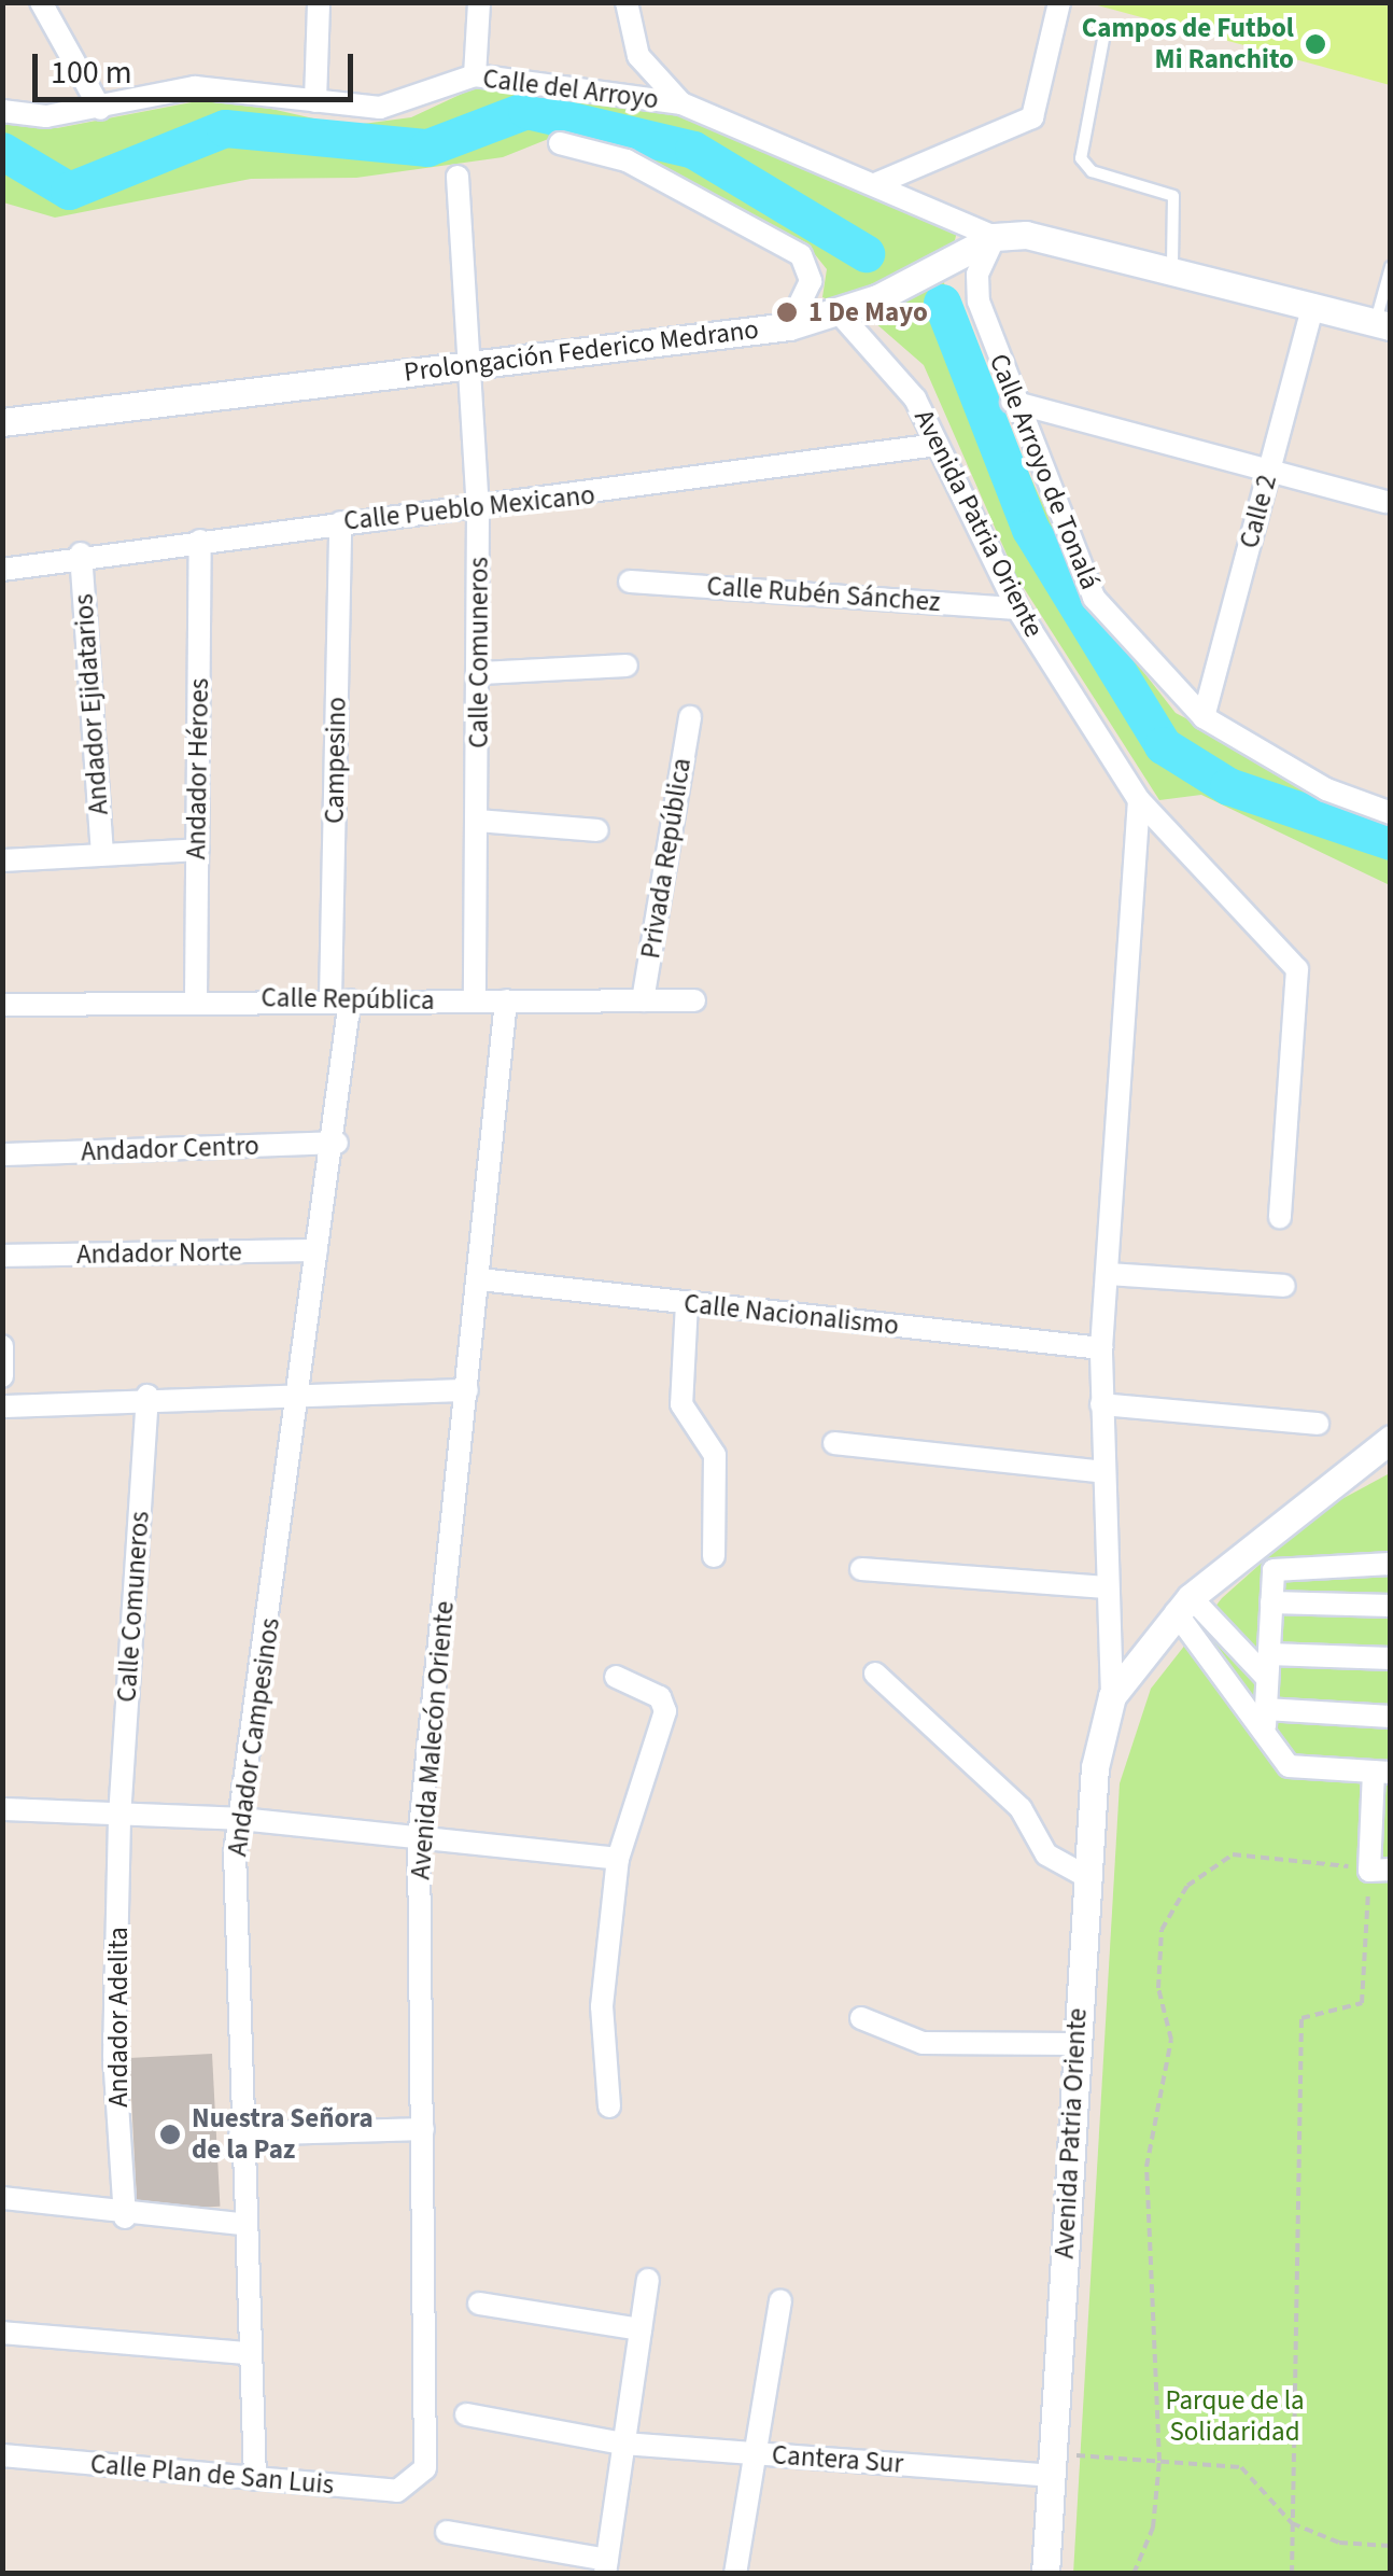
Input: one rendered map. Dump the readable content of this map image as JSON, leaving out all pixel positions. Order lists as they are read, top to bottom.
{
  "streets": {
    "street": [
      "Calle del Arroyo",
      "Prolongación Federico Medrano",
      "Calle Arroyo de Tonalá",
      "Calle Pueblo Mexicano",
      "Calle 2",
      "Avenida Patria Oriente",
      "Calle Rubén Sánchez",
      "Calle Comuneros",
      "Andador Ejidatarios",
      "Campesino",
      "Andador Héroes",
      "Privada República",
      "Calle República",
      "Andador Centro",
      "Andador Norte",
      "Calle Nacionalismo",
      "Andador Campesinos",
      "Avenida Malecón Oriente",
      "Andador Adelita",
      "Cantera Sur",
      "Calle Plan de San Luis"
    ]
  },
  "crossings": [
    ["Calle del Arroyo", "Prolongación Federico Medrano"],
    ["Calle del Arroyo", "Calle Arroyo de Tonalá"],
    ["Prolongación Federico Medrano", "Calle Arroyo de Tonalá"],
    ["Prolongación Federico Medrano", "Calle 2"],
    ["Prolongación Federico Medrano", "Avenida Patria Oriente"],
    ["Prolongación Federico Medrano", "Calle Comuneros"],
    ["Calle Arroyo de Tonalá", "Calle 2"],
    ["Calle Pueblo Mexicano", "Avenida Patria Oriente"],
    ["Calle Pueblo Mexicano", "Calle Comuneros"],
    ["Calle Pueblo Mexicano", "Andador Ejidatarios"],
    ["Calle Pueblo Mexicano", "Campesino"],
    ["Calle Pueblo Mexicano", "Andador Héroes"],
    ["Avenida Patria Oriente", "Calle Rubén Sánchez"],
    ["Avenida Patria Oriente", "Calle Nacionalismo"],
    ["Avenida Patria Oriente", "Cantera Sur"],
    ["Calle Comuneros", "Calle República"],
    ["Calle Comuneros", "Andador Adelita"],
    ["Campesino", "Calle República"],
    ["Campesino", "Andador Campesinos"],
    ["Andador Héroes", "Calle República"],
    ["Privada República", "Calle República"],
    ["Calle República", "Andador Campesinos"],
    ["Calle República", "Avenida Malecón Oriente"],
    ["Andador Centro", "Andador Campesinos"],
    ["Andador Norte", "Andador Campesinos"],
    ["Calle Nacionalismo", "Avenida Malecón Oriente"],
    ["Andador Campesinos", "Calle Plan de San Luis"],
    ["Avenida Malecón Oriente", "Calle Plan de San Luis"]
  ],
  "parks": ["Parque de la Solidaridad"],
  "places": ["Campos de Futbol Mi Ranchito", "1 De Mayo", "Nuestra Señora de la Paz"],
  "scale_bar": "100 m"
}
